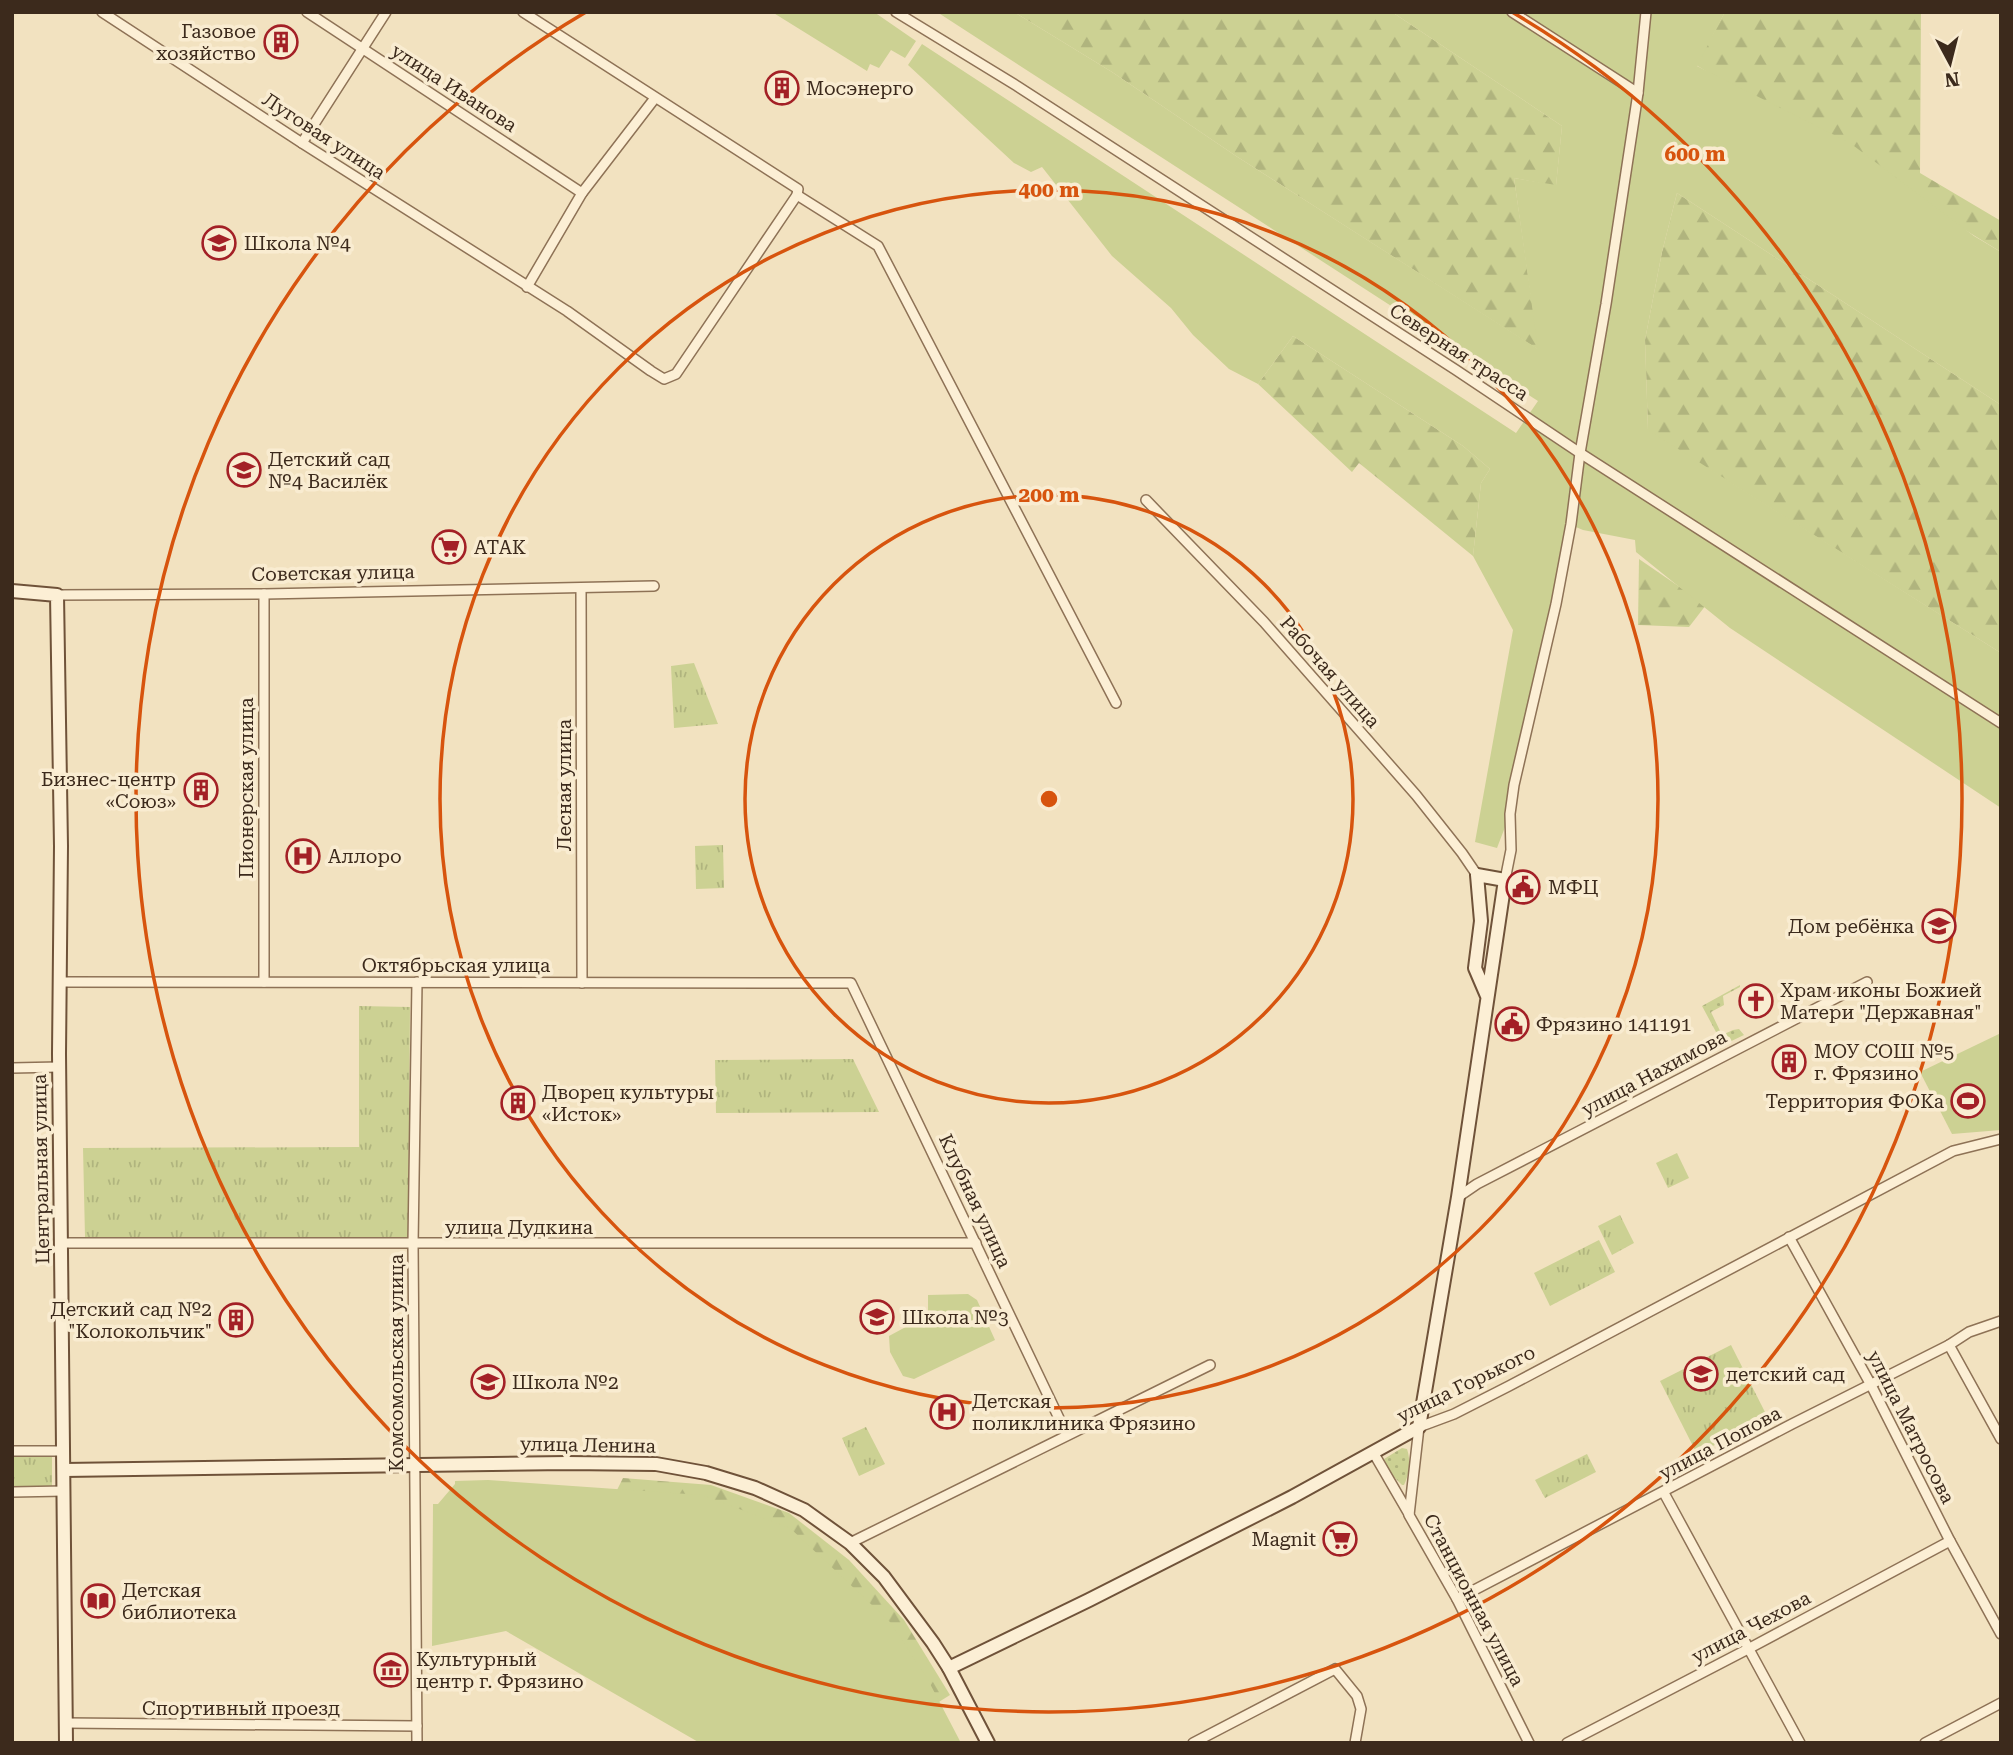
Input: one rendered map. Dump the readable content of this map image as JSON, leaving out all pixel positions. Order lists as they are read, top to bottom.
{
  "streets": {
    "street": [
      "улица Иванова",
      "Луговая улица",
      "Северная трасса",
      "Советская улица",
      "Рабочая улица",
      "Лесная улица",
      "Пионерская улица",
      "Октябрьская улица",
      "улица Нахимова",
      "Центральная улица",
      "Клубная улица",
      "улица Дудкина",
      "Комсомольская улица",
      "улица Горького",
      "улица Матросова",
      "улица Попова",
      "улица Ленина",
      "Станционная улица",
      "улица Чехова",
      "Спортивный проезд"
    ]
  },
  "crossings": [
    ["Советская улица", "Лесная улица"],
    ["Советская улица", "Пионерская улица"],
    ["Советская улица", "Центральная улица"],
    ["Лесная улица", "Октябрьская улица"],
    ["Пионерская улица", "Октябрьская улица"],
    ["Октябрьская улица", "Центральная улица"],
    ["Октябрьская улица", "Клубная улица"],
    ["Октябрьская улица", "Комсомольская улица"],
    ["Центральная улица", "улица Дудкина"],
    ["Центральная улица", "улица Ленина"],
    ["Центральная улица", "Спортивный проезд"],
    ["Клубная улица", "улица Дудкина"],
    ["улица Дудкина", "Комсомольская улица"],
    ["Комсомольская улица", "улица Ленина"],
    ["Комсомольская улица", "Спортивный проезд"],
    ["улица Горького", "улица Матросова"],
    ["улица Горького", "улица Ленина"],
    ["улица Горького", "Станционная улица"],
    ["улица Матросова", "улица Попова"],
    ["улица Матросова", "улица Чехова"],
    ["улица Попова", "Станционная улица"]
  ],
  "places": {
    "building": [
      "Газовое хозяйство",
      "Мосэнерго",
      "Бизнес-центр «Союз»",
      "МОУ СОШ №5 г. Фрязино",
      "Дворец культуры «Исток»",
      "Детский сад №2 \"Колокольчик\""
    ],
    "school or university": [
      "Школа №4",
      "Детский сад №4 Василёк",
      "Дом ребёнка",
      "Школа №3",
      "детский сад",
      "Школа №2"
    ],
    "supermarket": ["АТАК", "Magnit"],
    "hospital": ["Аллоро", "Детская поликлиника Фрязино"],
    "public building": ["МФЦ", "Фрязино 141191"],
    "church": ["Храм иконы Божией Матери \"Державная\""],
    "sports": ["Территория ФОКа"],
    "library": ["Детская библиотека"],
    "museum": ["Культурный центр г. Фрязино"]
  },
  "north": "bottom",
  "rings": ["600 m", "400 m", "200 m"]
}
